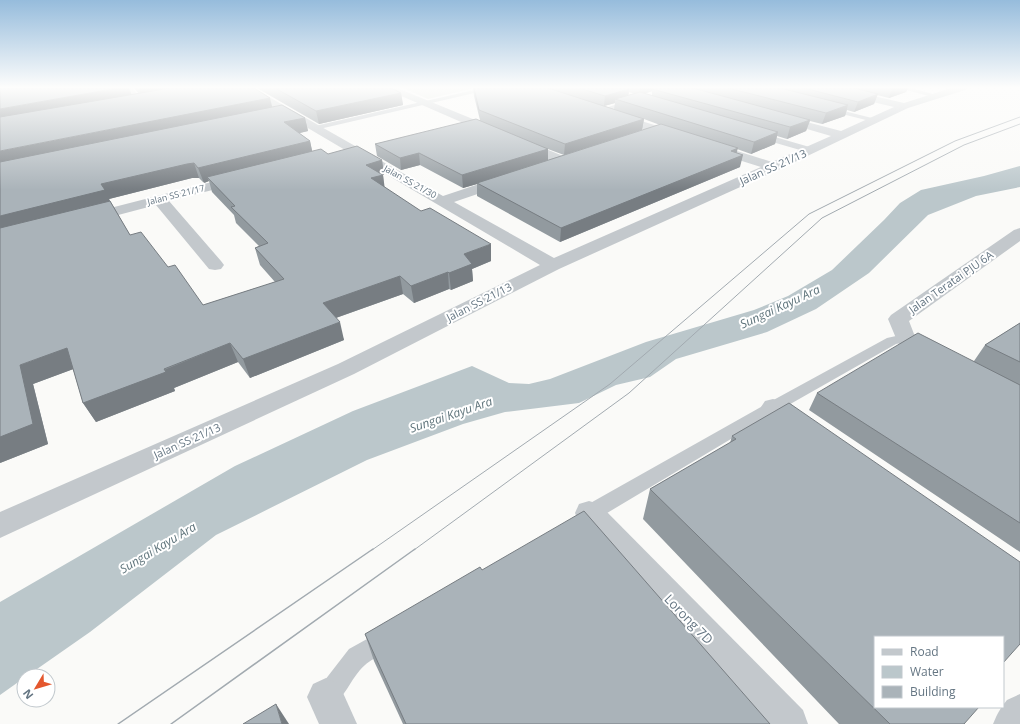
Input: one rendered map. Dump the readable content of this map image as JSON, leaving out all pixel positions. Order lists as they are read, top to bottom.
{
  "streets": {
    "street": [
      "Jalan SS 21/13",
      "Jalan SS 21/30",
      "Jalan SS 21/17",
      "Jalan Teratai PJU 6A",
      "Lorong 7D"
    ]
  },
  "crossings": [
    ["Jalan SS 21/13", "Jalan SS 21/30"]
  ],
  "water": ["Sungai Kayu Ara"],
  "legend": ["Road", "Water", "Building"],
  "north": "bottom left"
}
